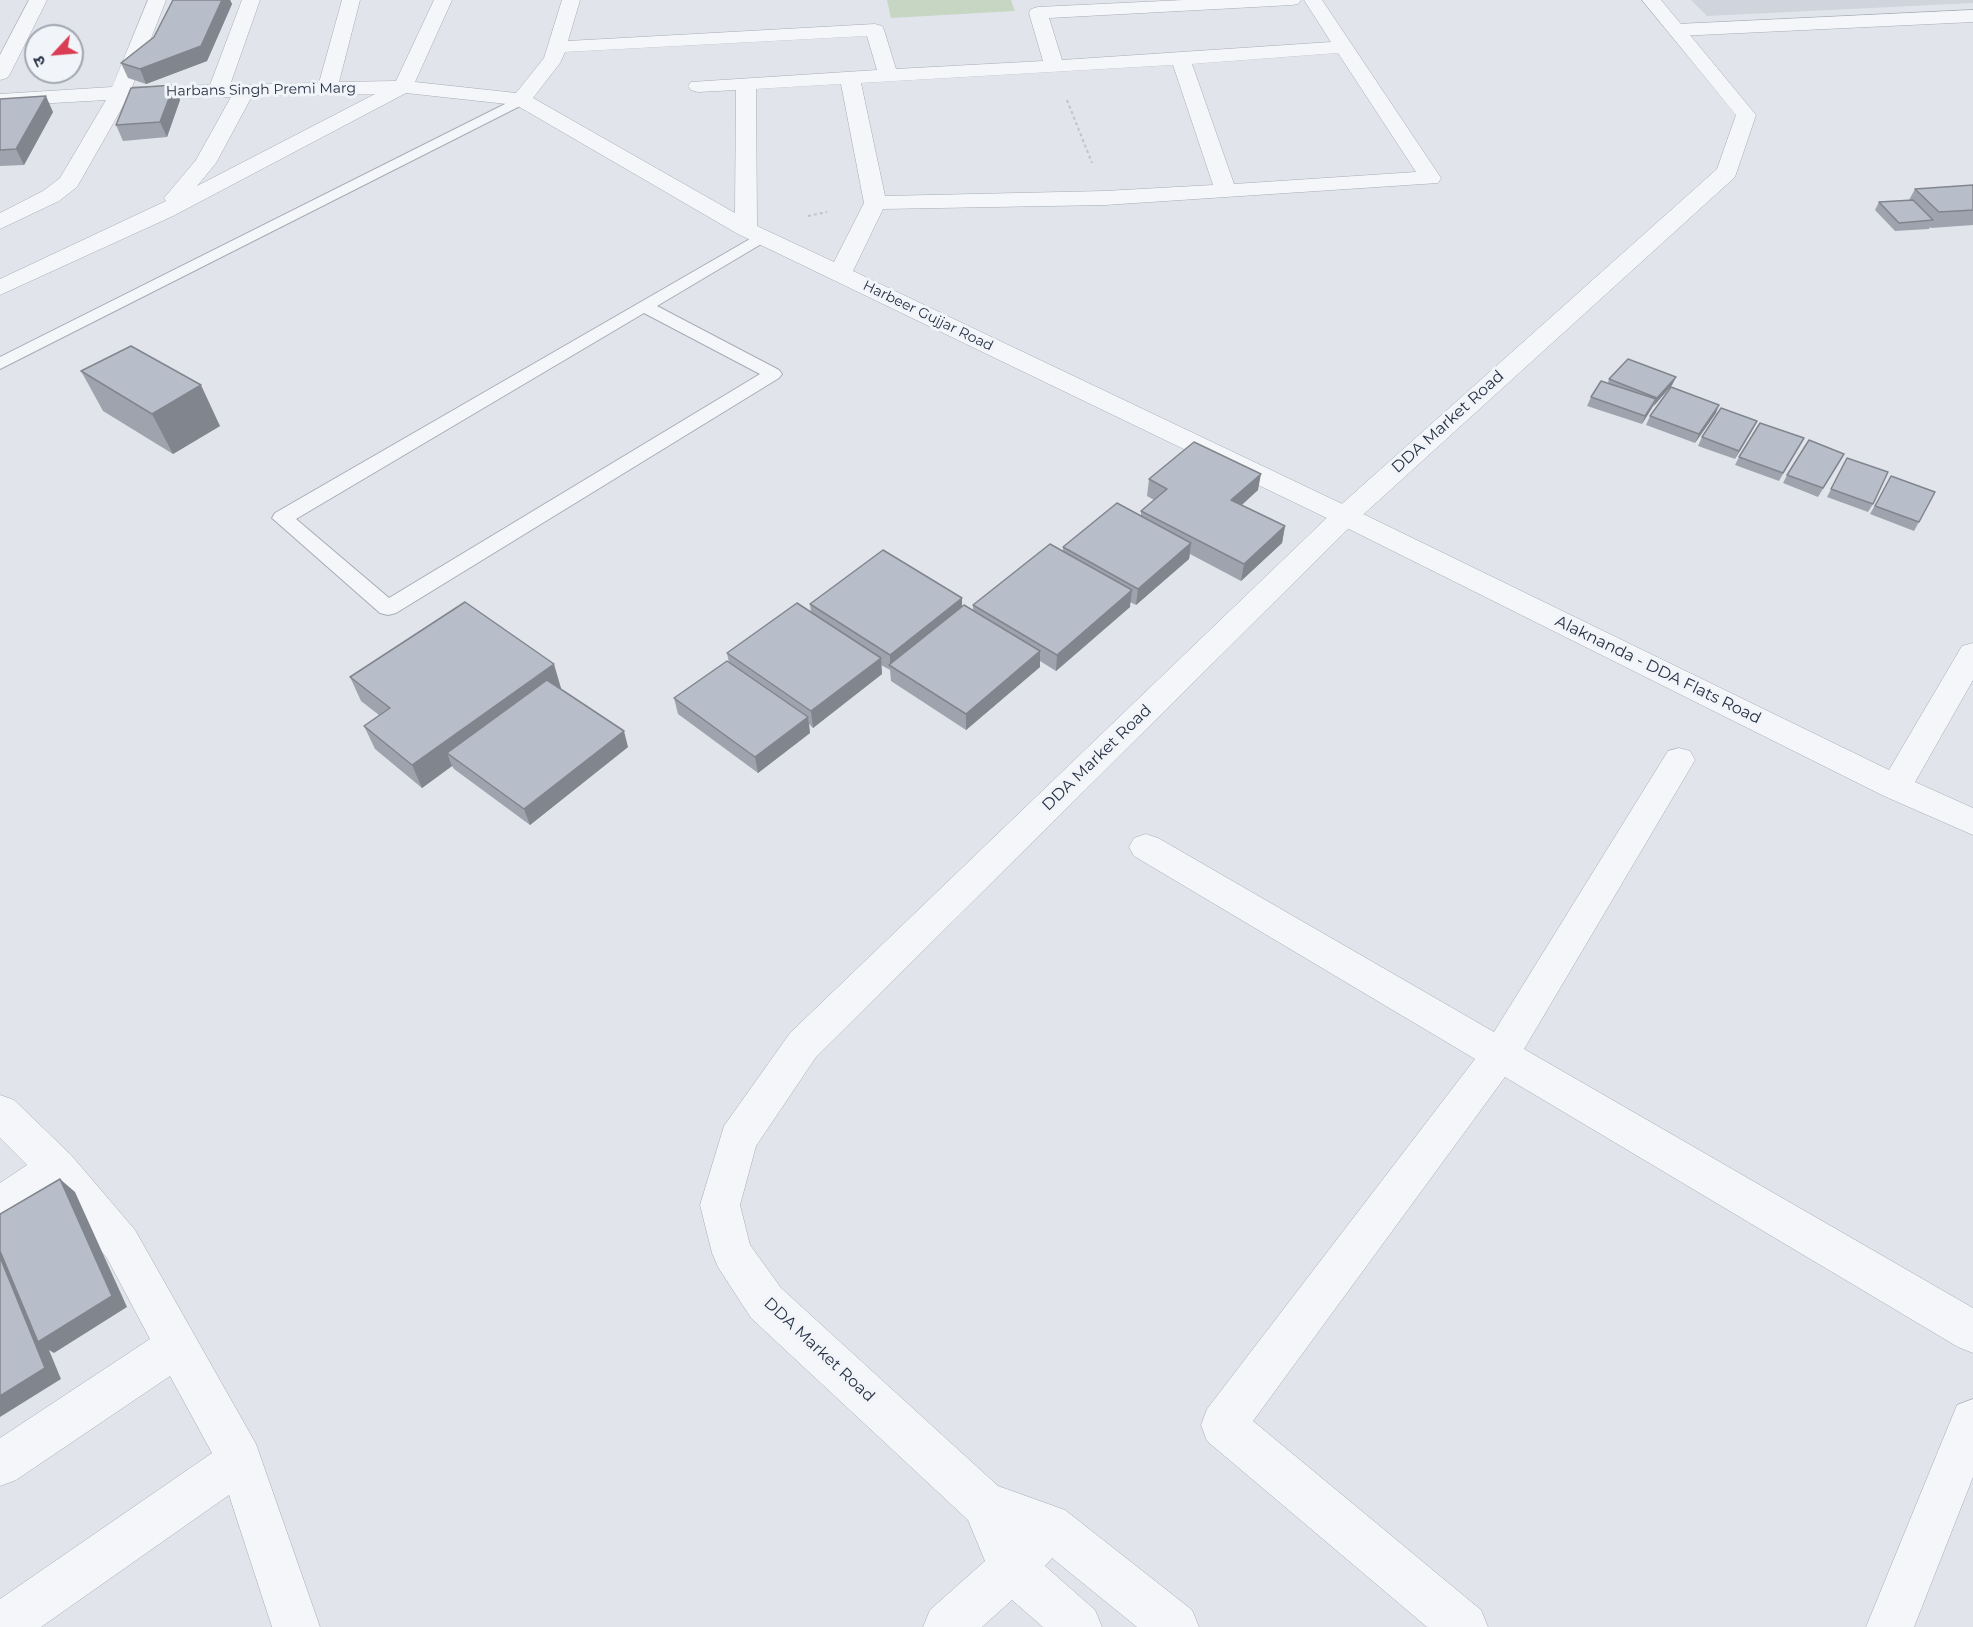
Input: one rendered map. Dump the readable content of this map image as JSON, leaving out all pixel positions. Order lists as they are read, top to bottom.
{
  "streets": {
    "street": [
      "Harbans Singh Premi Marg",
      "Harbeer Gujjar Road",
      "DDA Market Road",
      "Alaknanda - DDA Flats Road"
    ]
  },
  "crossings": [
    ["Harbans Singh Premi Marg", "Harbeer Gujjar Road"],
    ["Harbeer Gujjar Road", "DDA Market Road"],
    ["Harbeer Gujjar Road", "Alaknanda - DDA Flats Road"],
    ["DDA Market Road", "Alaknanda - DDA Flats Road"]
  ],
  "north": "bottom left"
}
